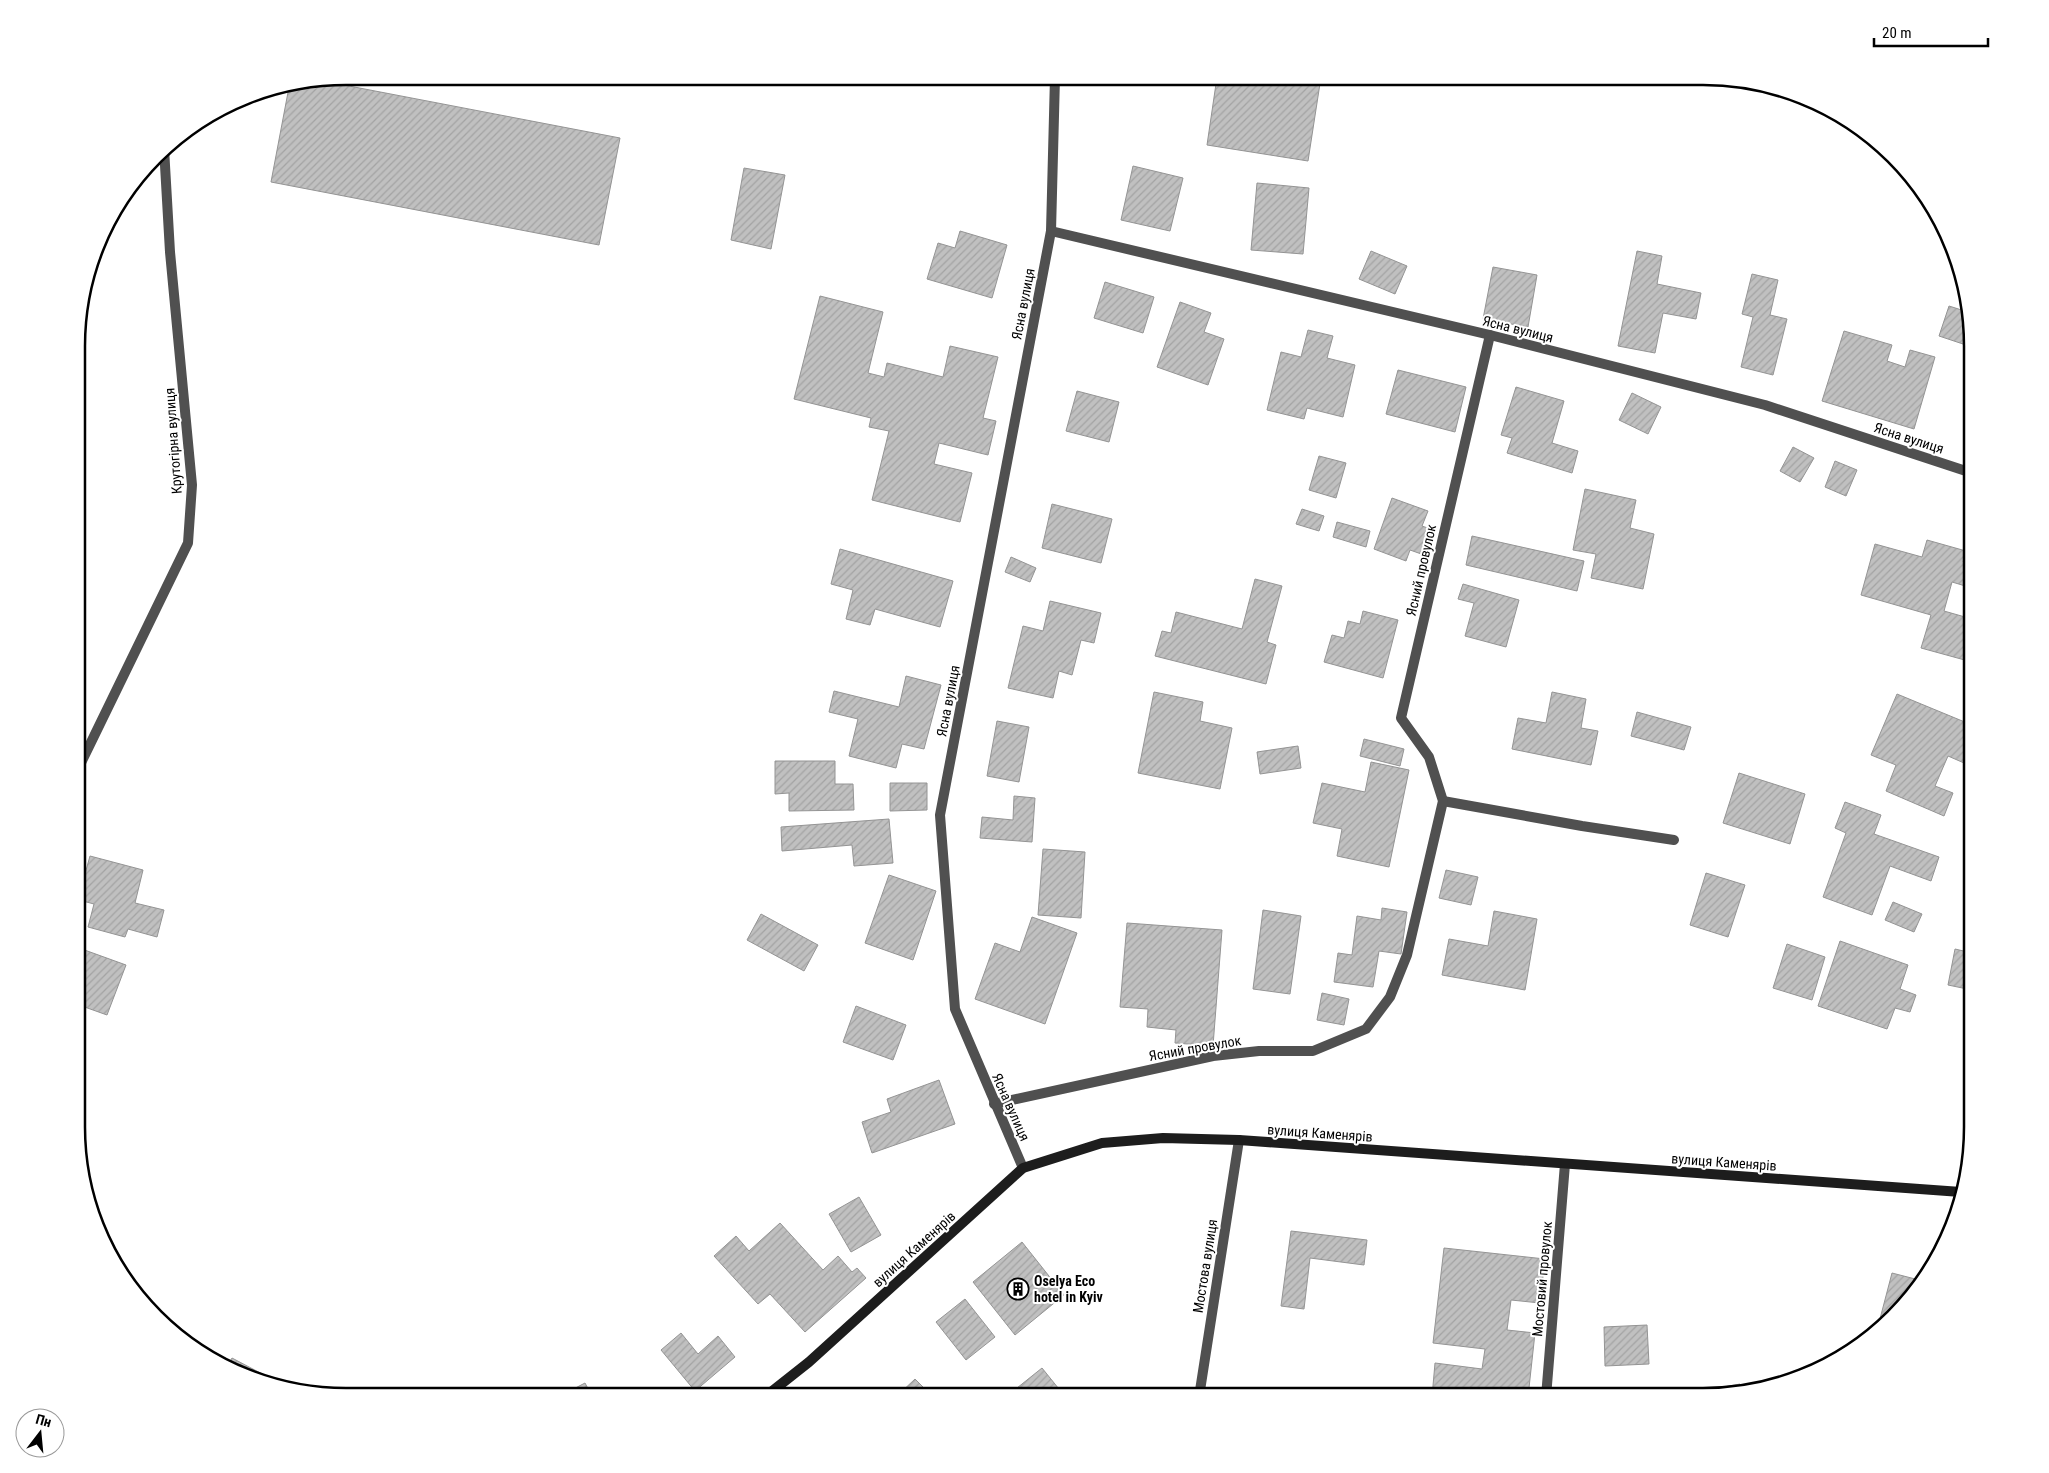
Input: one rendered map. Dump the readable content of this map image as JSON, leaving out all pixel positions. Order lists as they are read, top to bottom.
{
  "streets": {
    "street": [
      "Ясна вулиця",
      "Крутогірна вулиця",
      "Ясний провулок",
      "вулиця Каменярів",
      "Мостова вулиця",
      "Мостовий провулок"
    ]
  },
  "crossings": [
    ["Ясна вулиця", "Ясний провулок"],
    ["Ясна вулиця", "вулиця Каменярів"],
    ["вулиця Каменярів", "Мостова вулиця"],
    ["вулиця Каменярів", "Мостовий провулок"]
  ],
  "places": {
    "building": ["Oselya Eco hotel in Kyiv"]
  },
  "scale_bar": "20 m",
  "north": "top"
}
